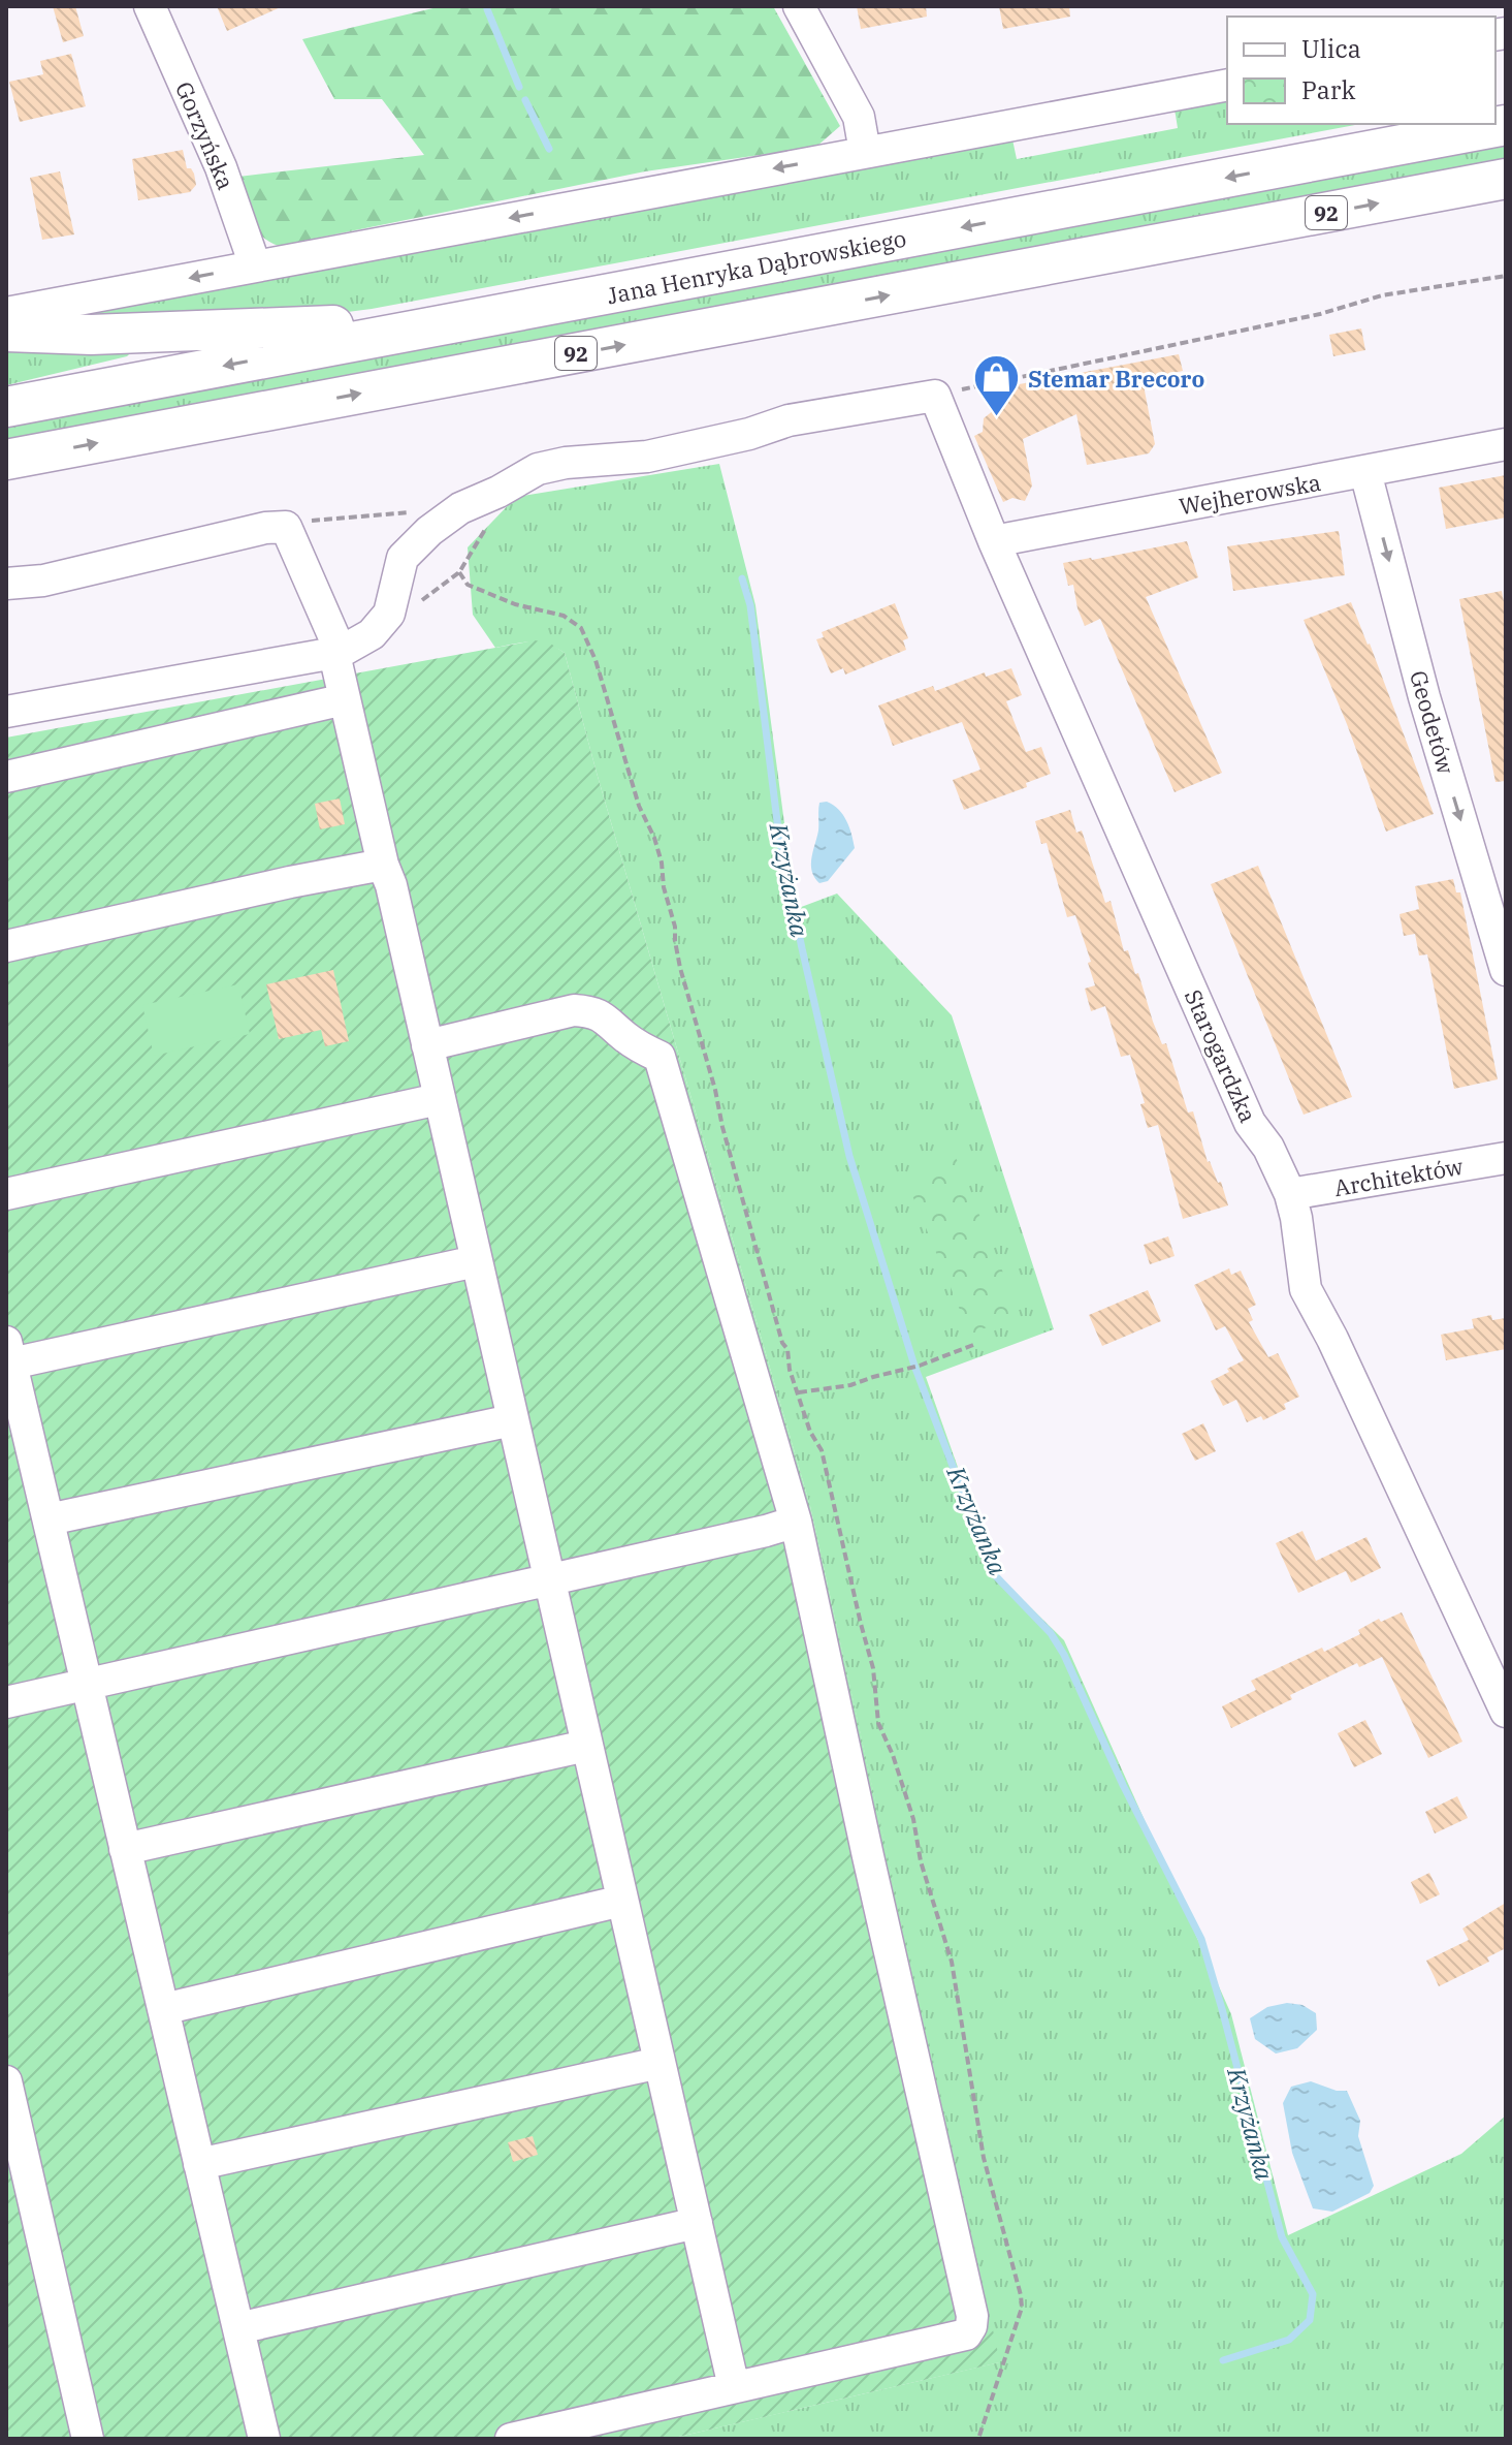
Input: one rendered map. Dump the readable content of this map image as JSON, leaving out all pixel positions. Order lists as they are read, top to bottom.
{
  "streets": {
    "main road": ["92", "Jana Henryka Dąbrowskiego"],
    "street": [
      "Gorzyńska",
      "Wejherowska",
      "Geodetów",
      "Starogardzka",
      "Architektów"
    ]
  },
  "crossings": [
    ["Wejherowska", "Geodetów"],
    ["Wejherowska", "Starogardzka"],
    ["Starogardzka", "Architektów"]
  ],
  "one_way": ["Geodetów"],
  "water": ["Krzyżanka"],
  "places": {
    "shop": ["Stemar Brecoro"]
  },
  "legend": ["Ulica", "Park"]
}
